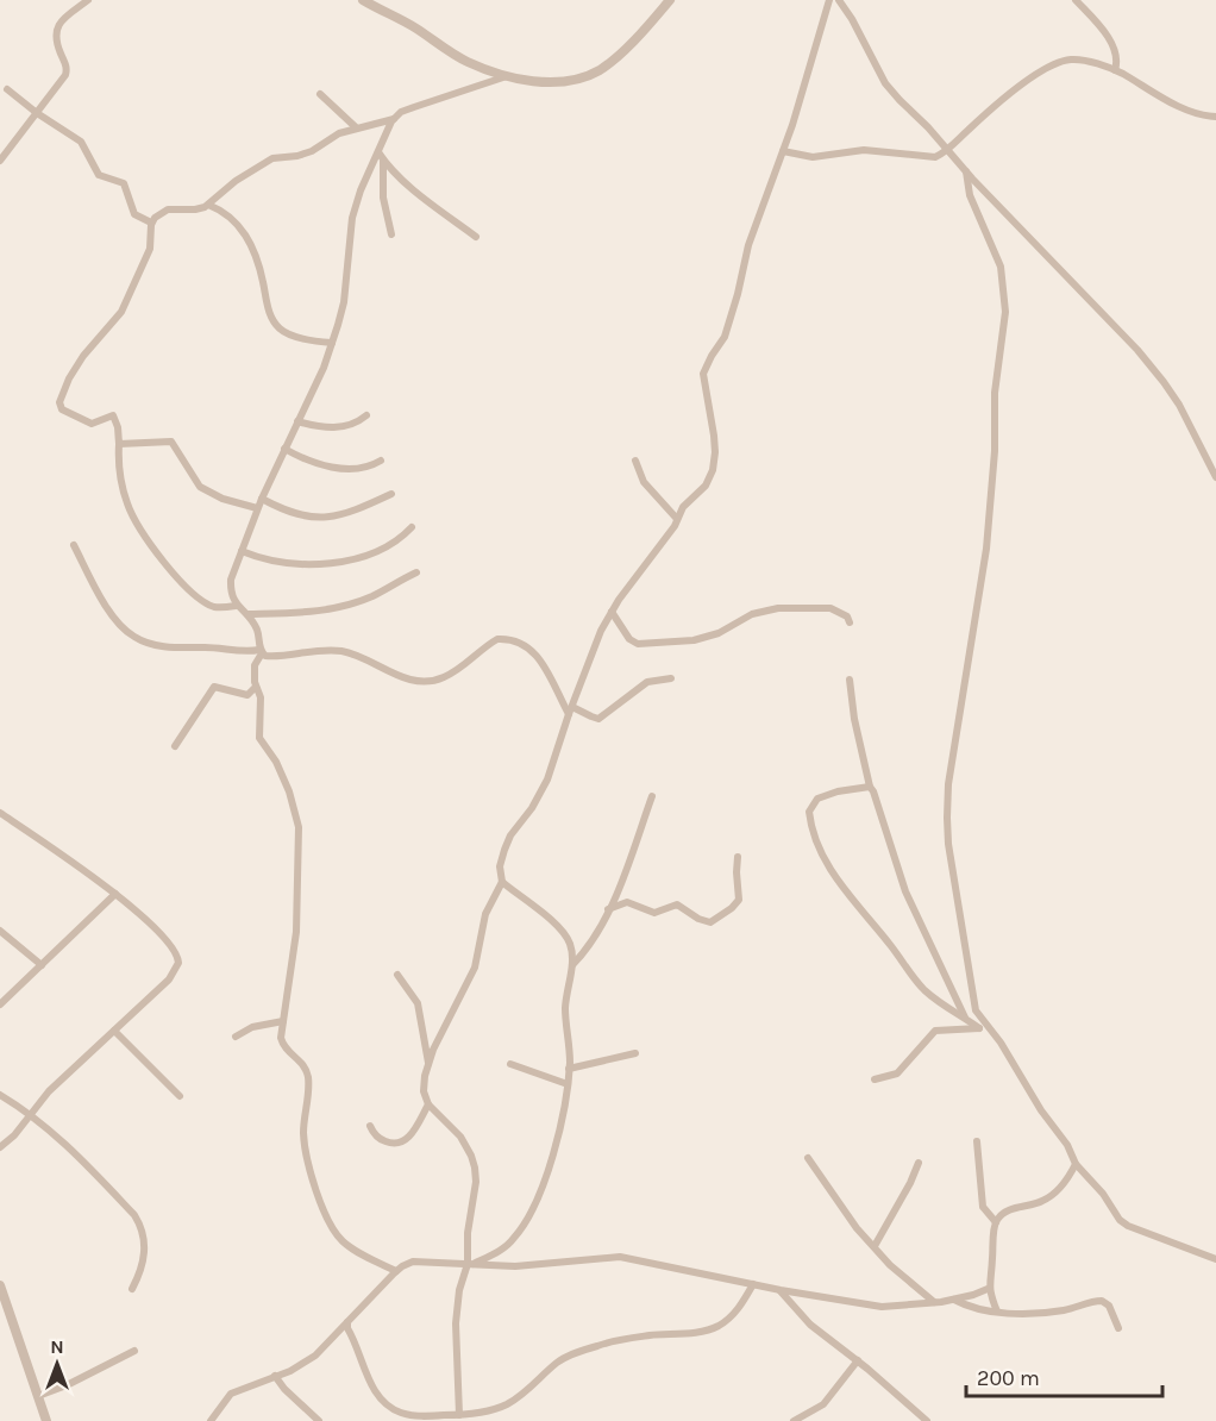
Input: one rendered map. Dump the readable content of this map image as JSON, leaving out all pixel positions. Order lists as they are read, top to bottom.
{
  "scale_bar": "200 m",
  "north": "top"
}
